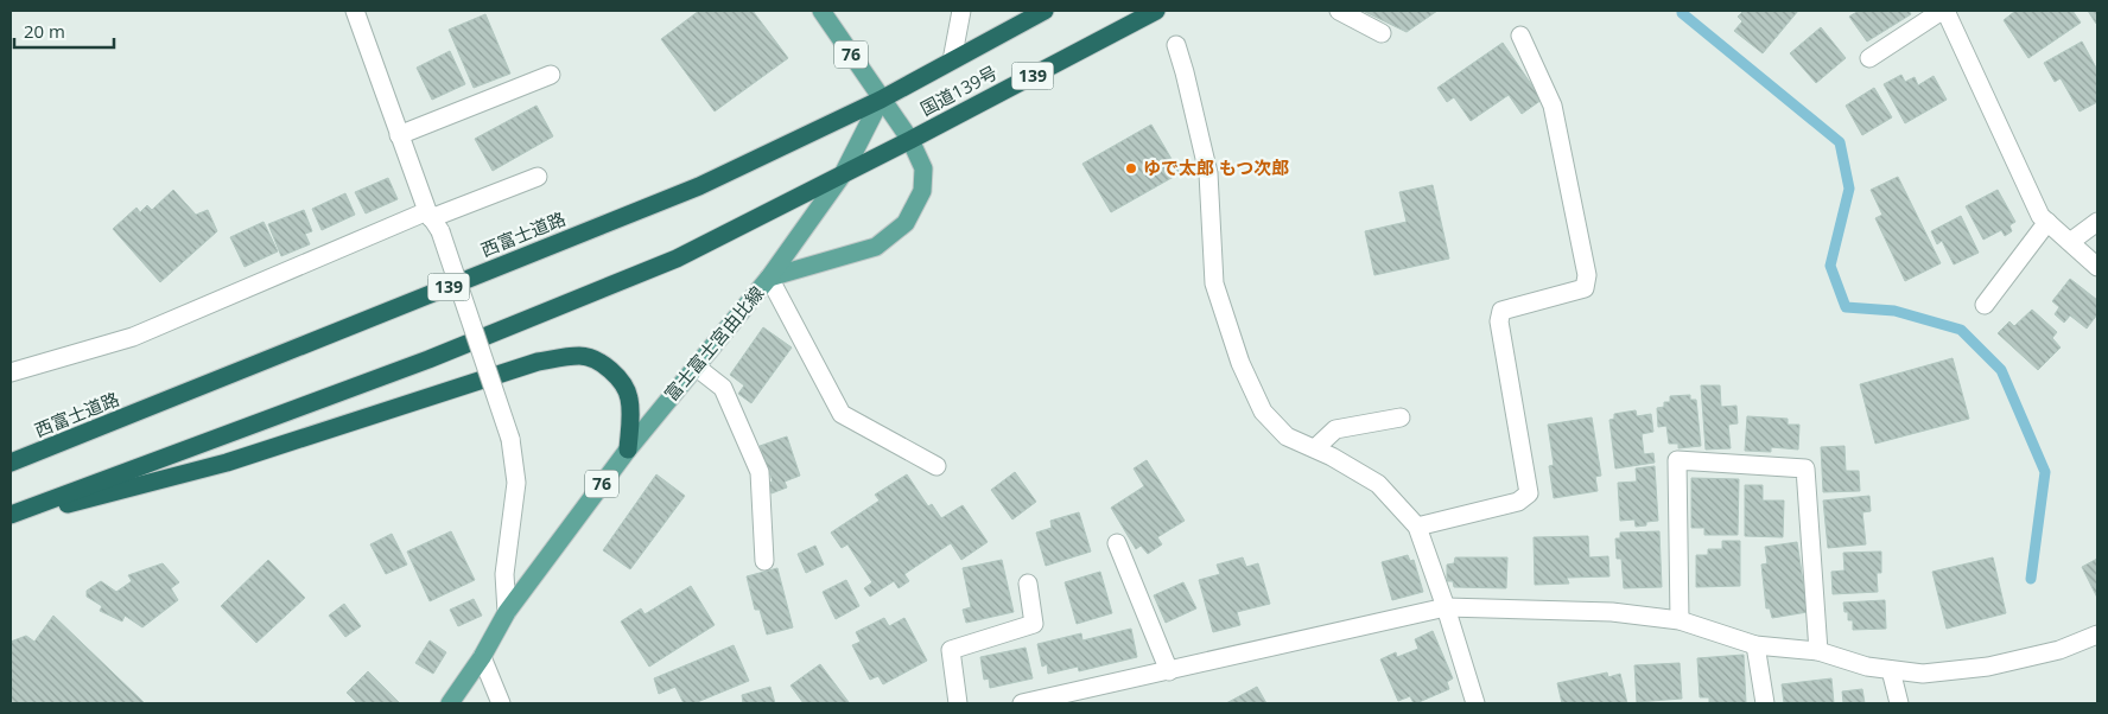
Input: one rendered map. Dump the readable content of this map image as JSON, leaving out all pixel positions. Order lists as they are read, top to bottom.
{
  "streets": {
    "highway": ["139", "国道139号", "西富士道路"],
    "main road": ["76", "富士富士宮由比線"]
  },
  "crossings": [
    ["139", "国道139号"],
    ["国道139号", "西富士道路"],
    ["国道139号", "富士富士宮由比線"],
    ["西富士道路", "富士富士宮由比線"]
  ],
  "places": ["ゆで太郎 もつ次郎"],
  "scale_bar": "20 m"
}
